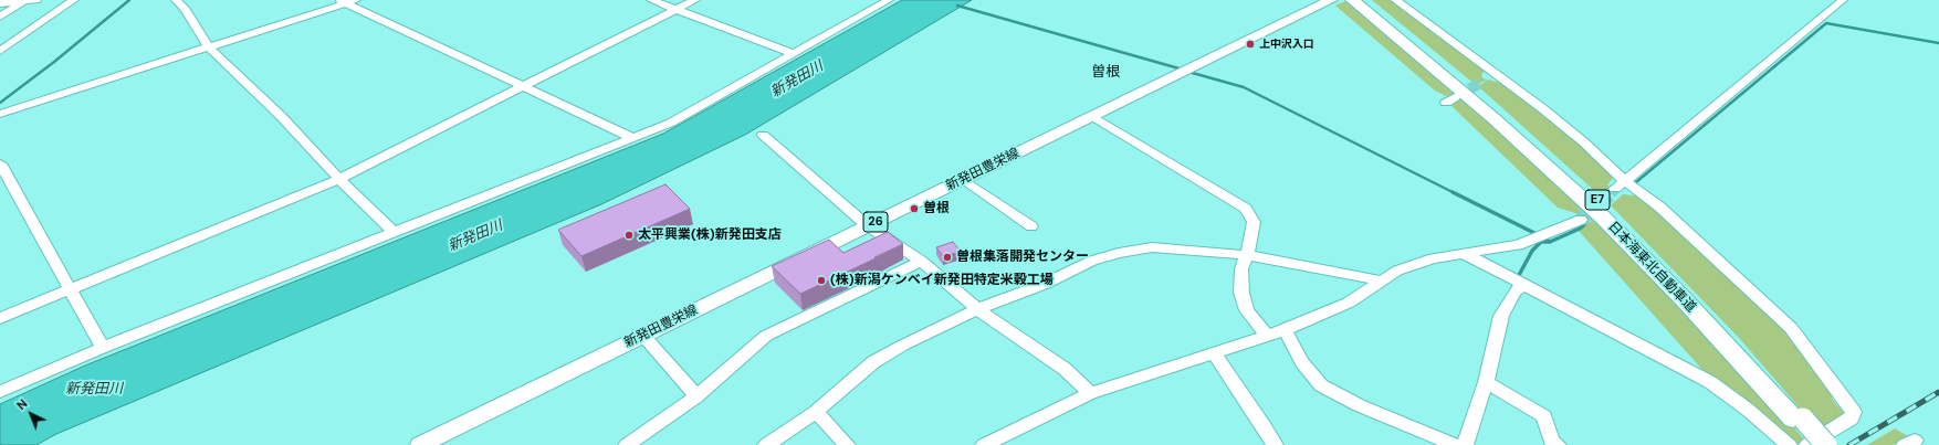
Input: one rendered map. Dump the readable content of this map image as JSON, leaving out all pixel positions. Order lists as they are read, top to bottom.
{
  "streets": {
    "highway": ["E7", "日本海東北自動車道"],
    "main road": ["新発田豊栄線", "26"]
  },
  "districts": ["曽根"],
  "water": ["新発田川"],
  "places": [
    "上中沢入口",
    "曽根",
    "太平興業(株)新発田支店",
    "曽根集落開発センター",
    "(株)新潟ケンベイ新発田特定米穀工場"
  ],
  "north": "top left"
}
